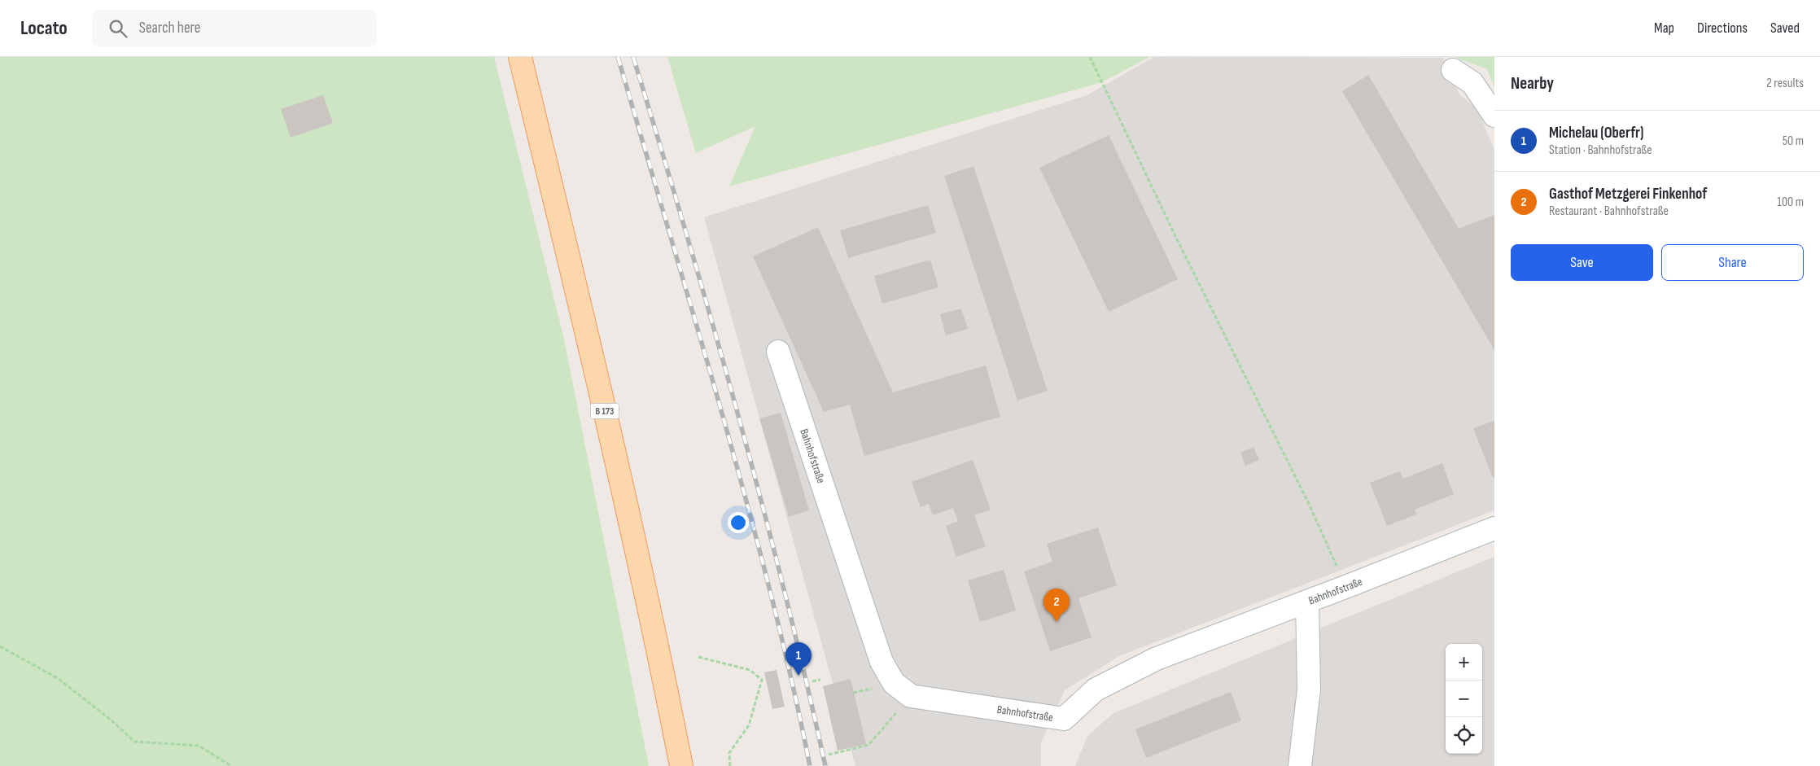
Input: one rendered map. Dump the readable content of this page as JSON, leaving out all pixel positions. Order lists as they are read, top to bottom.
{
  "streets": {
    "main road": ["B 173"],
    "street": ["Bahnhofstraße"]
  },
  "page": {
    "header": "Locato",
    "search": "Search here",
    "nav": ["Map", "Directions", "Saved"],
    "heading": ["Nearby", "2 results"],
    "list": [
      {
        "mark": "1",
        "name": "Michelau (Oberfr)",
        "note": "Station · Bahnhofstraße",
        "value": "50 m"
      },
      {
        "mark": "2",
        "name": "Gasthof Metzgerei Finkenhof",
        "note": "Restaurant · Bahnhofstraße",
        "value": "100 m"
      }
    ],
    "buttons": ["Save", "Share"],
    "pins": ["2", "1"],
    "map_buttons": ["+", "−"]
  }
}
